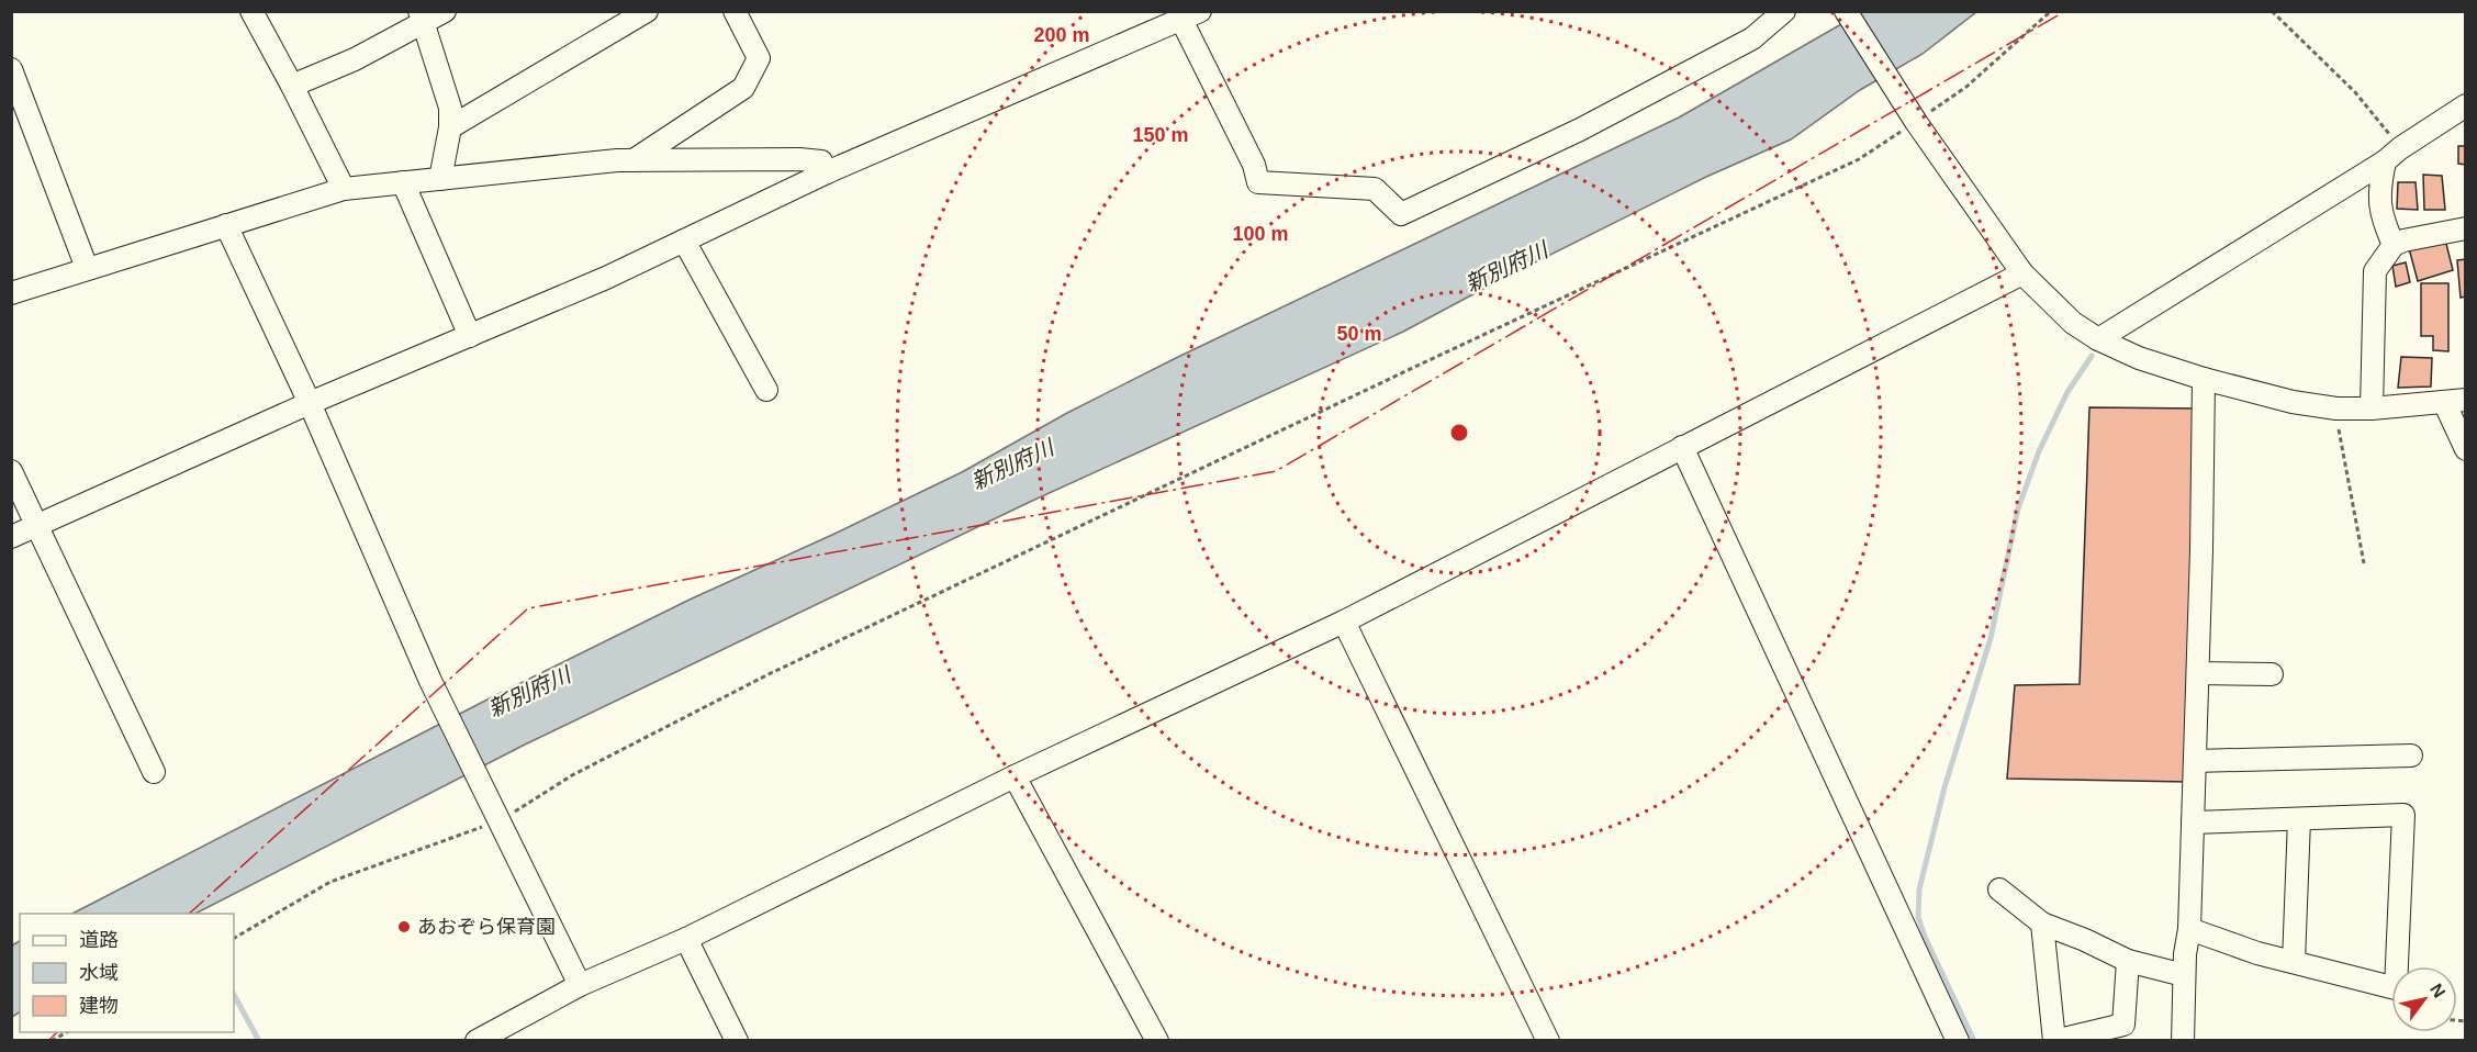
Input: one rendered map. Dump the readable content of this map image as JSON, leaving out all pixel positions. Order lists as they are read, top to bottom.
{
  "water": ["新別府川"],
  "places": ["あおぞら保育園"],
  "legend": ["道路", "水域", "建物"],
  "north": "top right",
  "rings": [
    "200 m",
    "150 m",
    "100 m",
    "50 m"
  ]
}
